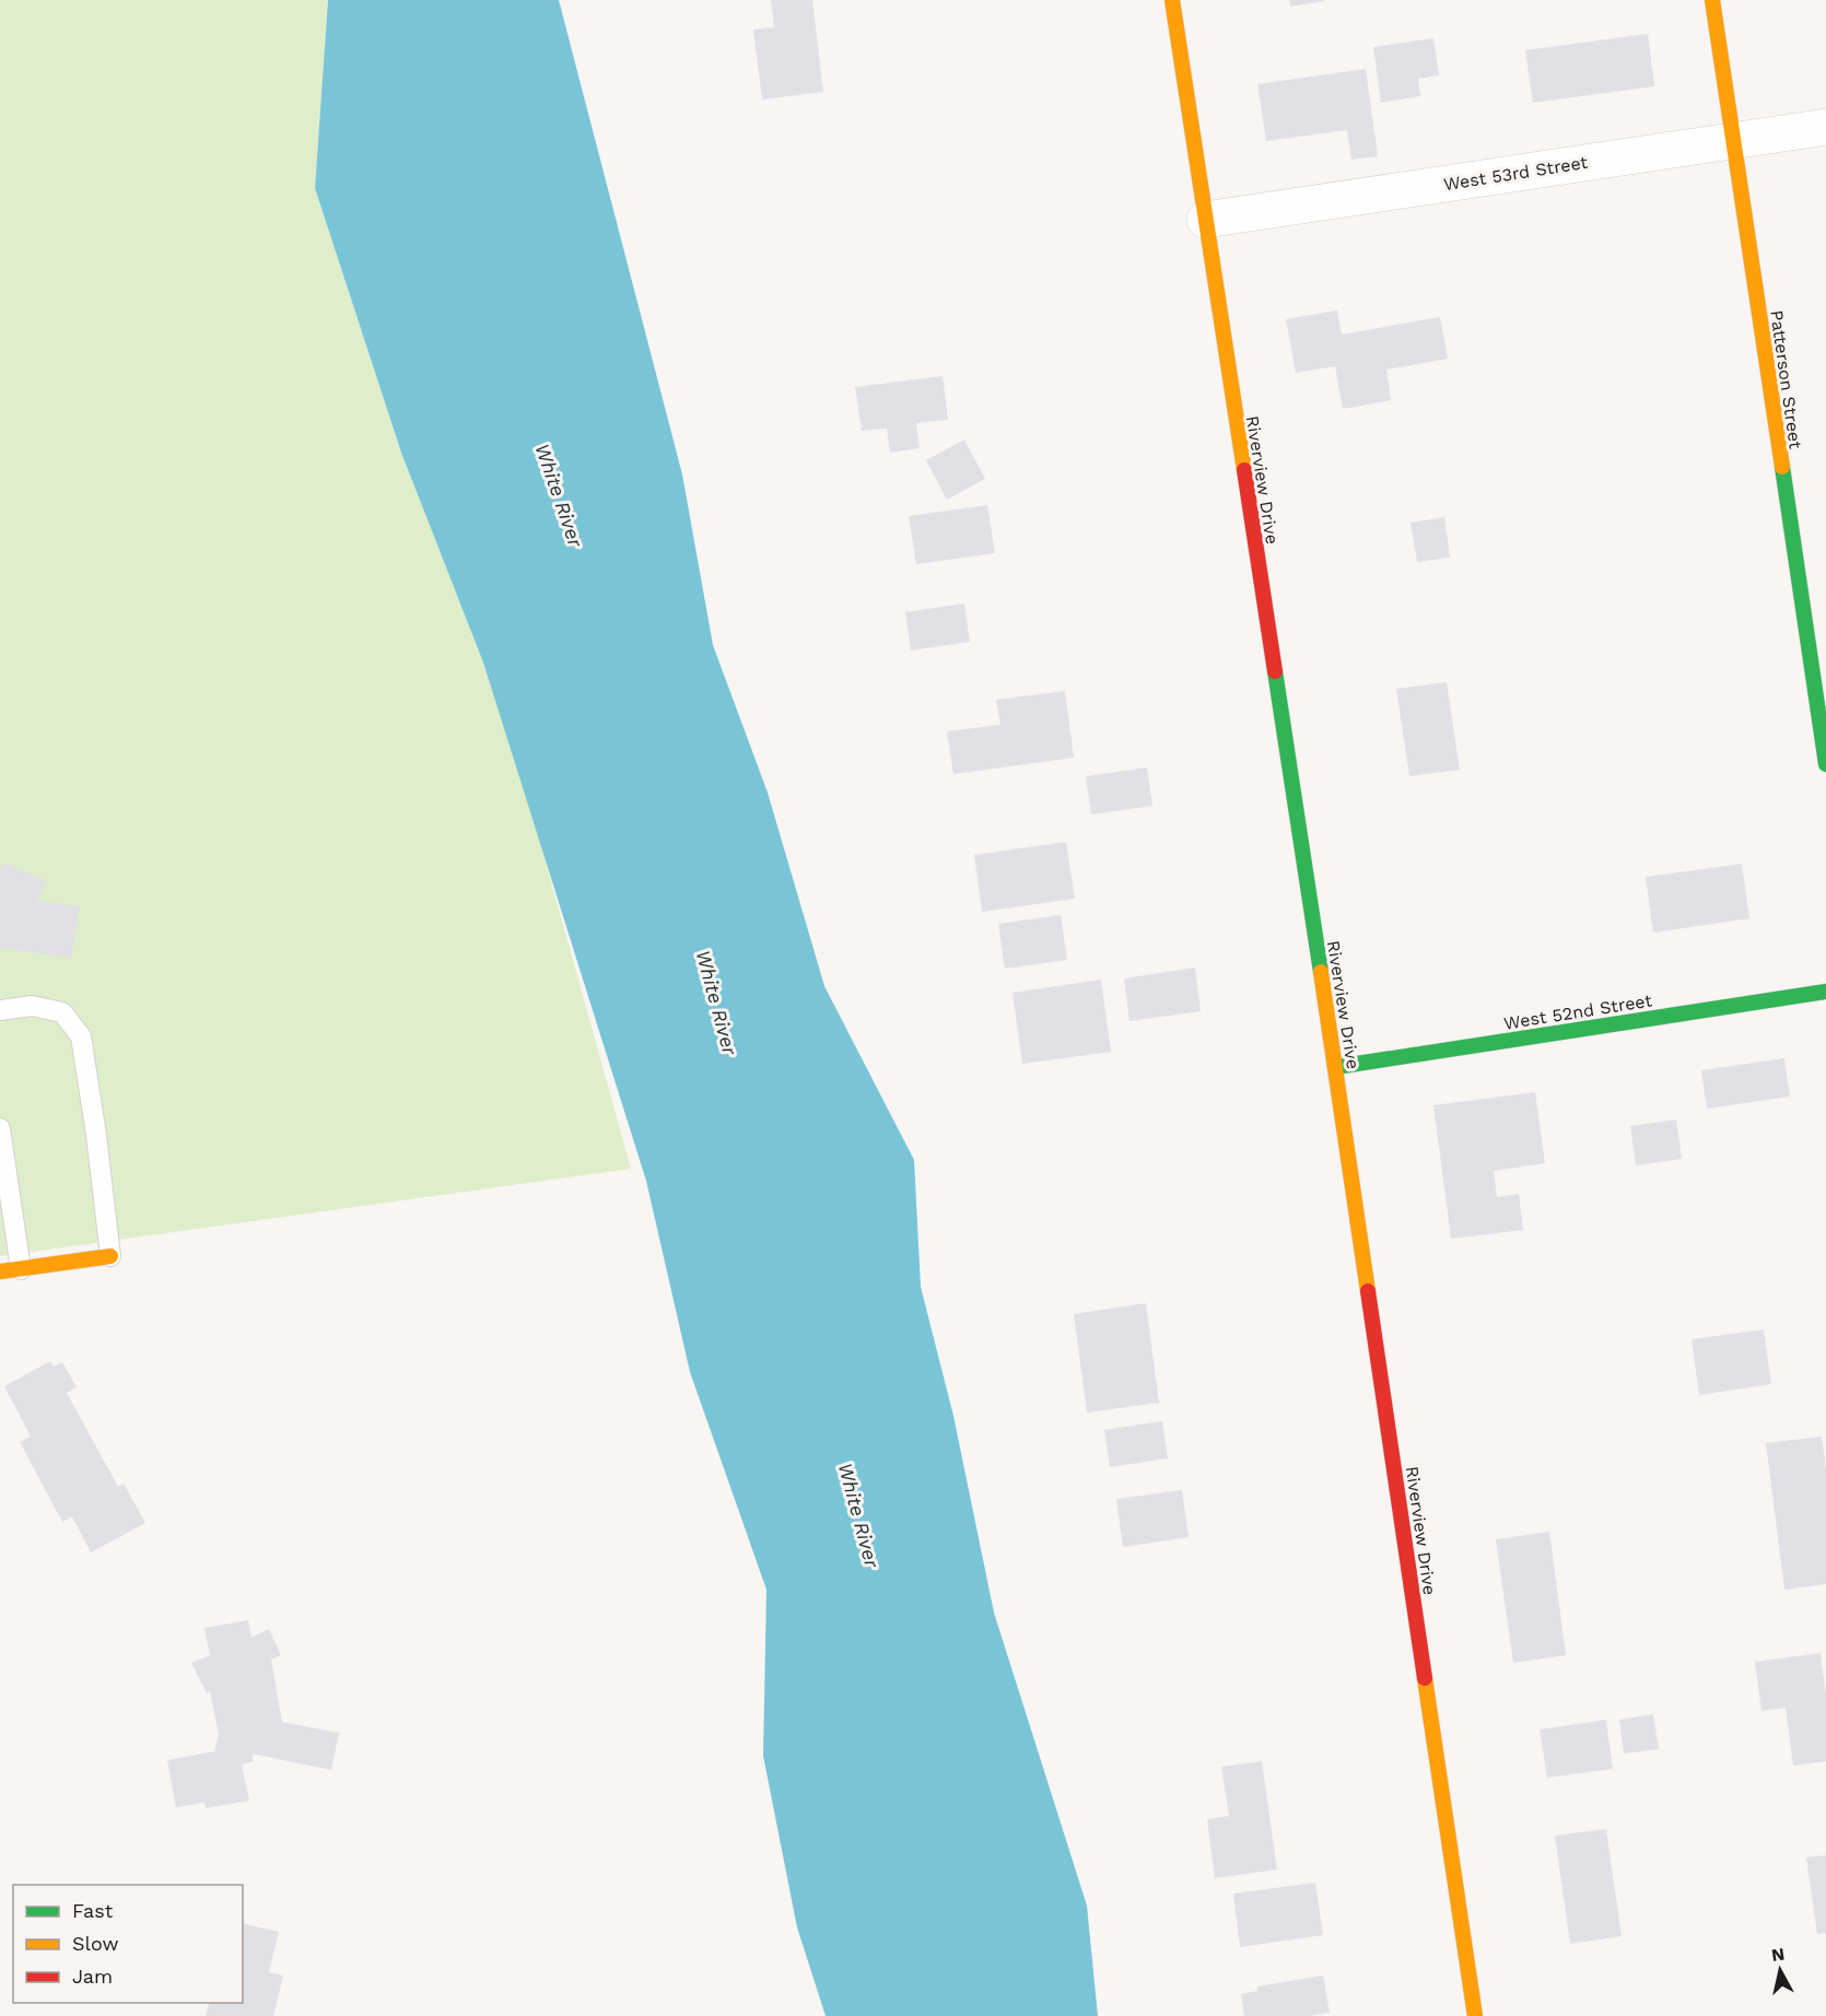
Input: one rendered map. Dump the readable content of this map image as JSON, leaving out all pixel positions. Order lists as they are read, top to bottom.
{
  "streets": {
    "street": [
      "West 53rd Street",
      "Patterson Street",
      "Riverview Drive",
      "West 52nd Street"
    ]
  },
  "crossings": [
    ["West 53rd Street", "Patterson Street"],
    ["West 53rd Street", "Riverview Drive"],
    ["Riverview Drive", "West 52nd Street"]
  ],
  "water": ["White River"],
  "legend": ["Fast", "Slow", "Jam"],
  "north": "top"
}
